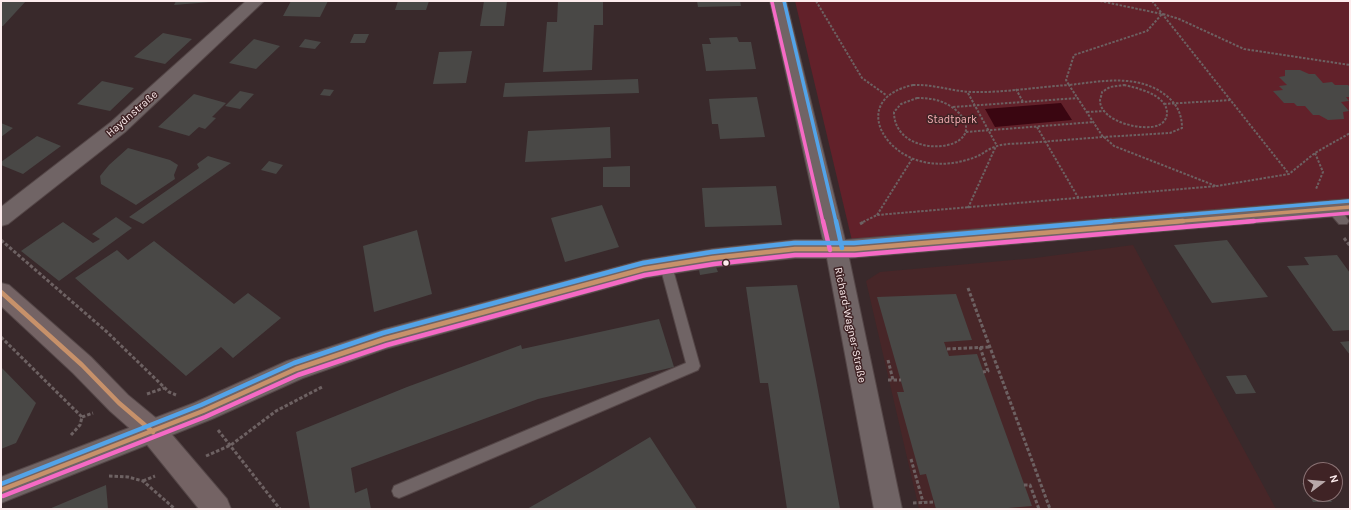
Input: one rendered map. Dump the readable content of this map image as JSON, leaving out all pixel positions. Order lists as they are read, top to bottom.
{
  "streets": {
    "street": ["Haydnstraße", "Richard-Wagner-Straße"]
  },
  "parks": ["Stadtpark"],
  "north": "right"
}
